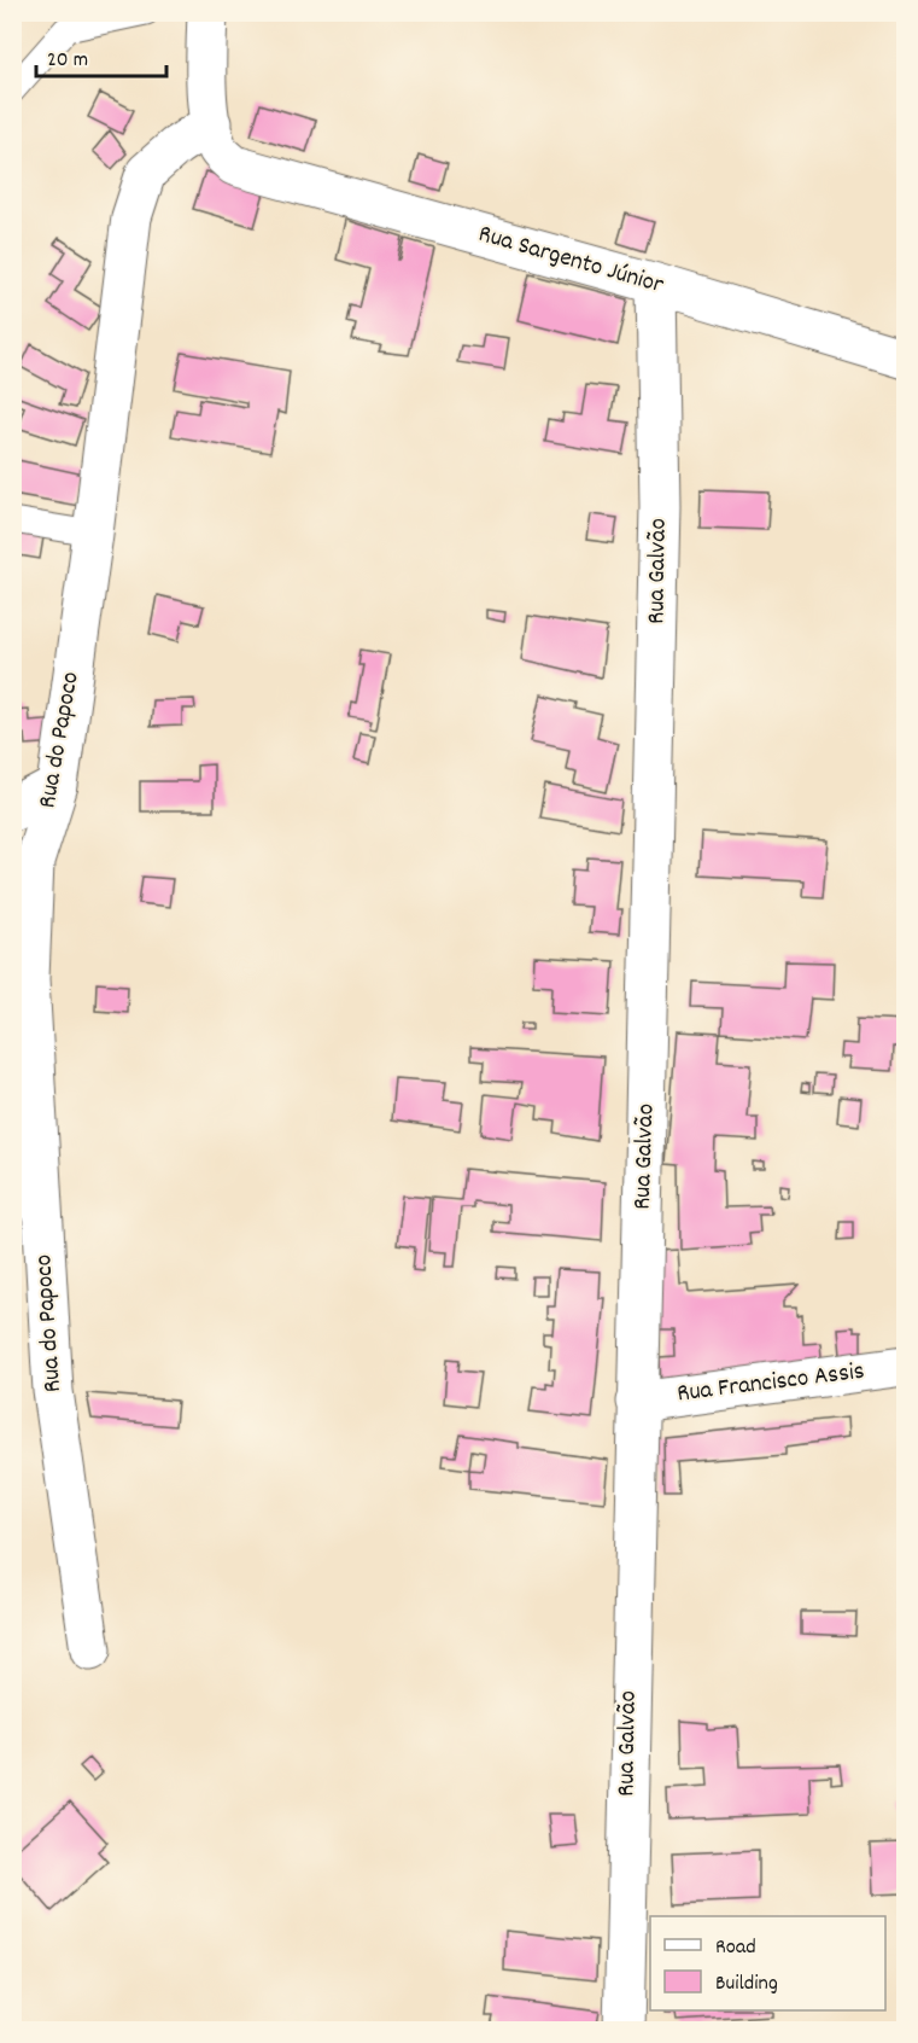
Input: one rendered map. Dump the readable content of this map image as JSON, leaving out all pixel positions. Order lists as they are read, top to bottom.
{
  "streets": {
    "street": [
      "Rua Sargento Júnior",
      "Rua Galvão",
      "Rua do Papoco",
      "Rua Francisco Assis"
    ]
  },
  "crossings": [
    ["Rua Sargento Júnior", "Rua Galvão"],
    ["Rua Sargento Júnior", "Rua do Papoco"],
    ["Rua Galvão", "Rua Francisco Assis"]
  ],
  "legend": ["Road", "Building"],
  "scale_bar": "20 m"
}
